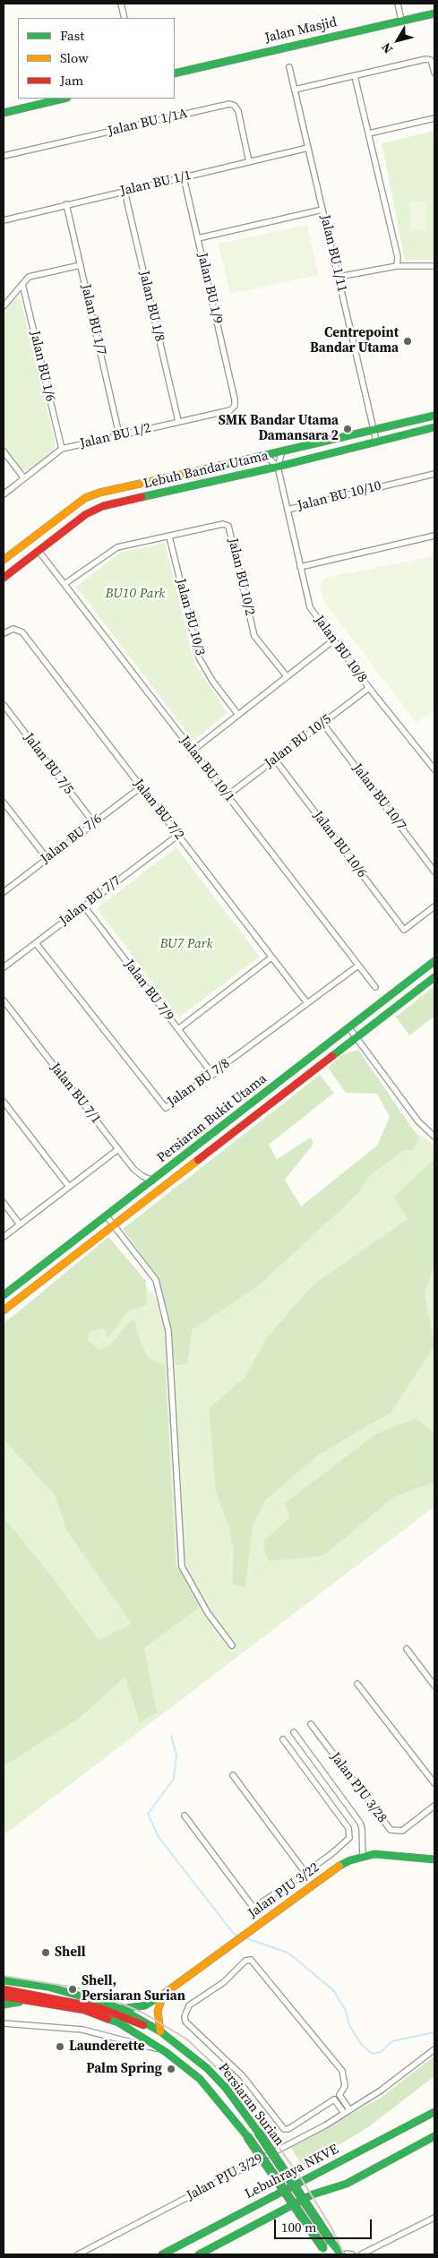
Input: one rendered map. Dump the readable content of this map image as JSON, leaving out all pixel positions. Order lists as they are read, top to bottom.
{
  "streets": {
    "main road": [
      "Jalan Masjid",
      "Lebuh Bandar Utama",
      "Persiaran Bukit Utama",
      "Jalan PJU 3/22",
      "Persiaran Surian",
      "Lebuhraya NKVE"
    ],
    "street": [
      "Jalan BU 1/1A",
      "Jalan BU 1/1",
      "Jalan BU 1/11",
      "Jalan BU 1/9",
      "Jalan BU 1/8",
      "Jalan BU 1/7",
      "Jalan BU 1/6",
      "Jalan BU 1/2",
      "Jalan BU 10/10",
      "Jalan BU 10/2",
      "Jalan BU 10/3",
      "Jalan BU 10/8",
      "Jalan BU 10/5",
      "Jalan BU 7/5",
      "Jalan BU 10/1",
      "Jalan BU 10/7",
      "Jalan BU 7/2",
      "Jalan BU 7/6",
      "Jalan BU 10/6",
      "Jalan BU 7/7",
      "Jalan BU 7/9",
      "Jalan BU 7/8",
      "Jalan BU 7/1",
      "Jalan PJU 3/28",
      "Jalan PJU 3/29"
    ]
  },
  "crossings": [
    ["Jalan BU 1/1A", "Jalan BU 1/1"],
    ["Jalan BU 1/1", "Jalan BU 1/11"],
    ["Jalan BU 1/1", "Jalan BU 1/9"],
    ["Jalan BU 1/1", "Jalan BU 1/8"],
    ["Jalan BU 1/1", "Jalan BU 1/7"],
    ["Jalan BU 1/11", "Lebuh Bandar Utama"],
    ["Jalan BU 1/9", "Jalan BU 1/2"],
    ["Jalan BU 1/8", "Jalan BU 1/2"],
    ["Jalan BU 1/7", "Jalan BU 1/2"],
    ["Jalan BU 1/6", "Jalan BU 1/2"],
    ["Lebuh Bandar Utama", "Jalan BU 10/10"],
    ["Lebuh Bandar Utama", "Jalan BU 10/1"],
    ["Jalan BU 10/10", "Jalan BU 10/8"],
    ["Jalan BU 10/2", "Jalan BU 10/3"],
    ["Jalan BU 10/8", "Jalan BU 10/5"],
    ["Jalan BU 10/5", "Jalan BU 10/1"],
    ["Jalan BU 10/5", "Jalan BU 10/7"],
    ["Jalan BU 10/5", "Jalan BU 10/6"],
    ["Jalan BU 7/5", "Jalan BU 7/6"],
    ["Jalan BU 10/1", "Jalan BU 7/8"],
    ["Jalan BU 7/2", "Jalan BU 7/6"],
    ["Jalan BU 7/2", "Jalan BU 7/7"],
    ["Jalan BU 7/2", "Jalan BU 7/8"],
    ["Jalan BU 7/7", "Jalan BU 7/9"],
    ["Jalan BU 7/7", "Jalan BU 7/8"],
    ["Jalan BU 7/9", "Jalan BU 7/8"],
    ["Jalan BU 7/1", "Persiaran Bukit Utama"],
    ["Jalan PJU 3/22", "Persiaran Surian"]
  ],
  "parks": ["BU10 Park", "BU7 Park"],
  "places": [
    "Centrepoint Bandar Utama",
    "SMK Bandar Utama Damansara 2",
    "Shell",
    "Shell, Persiaran Surian",
    "Launderette",
    "Palm Spring"
  ],
  "legend": ["Fast", "Slow", "Jam"],
  "scale_bar": "100 m",
  "north": "bottom left"
}
